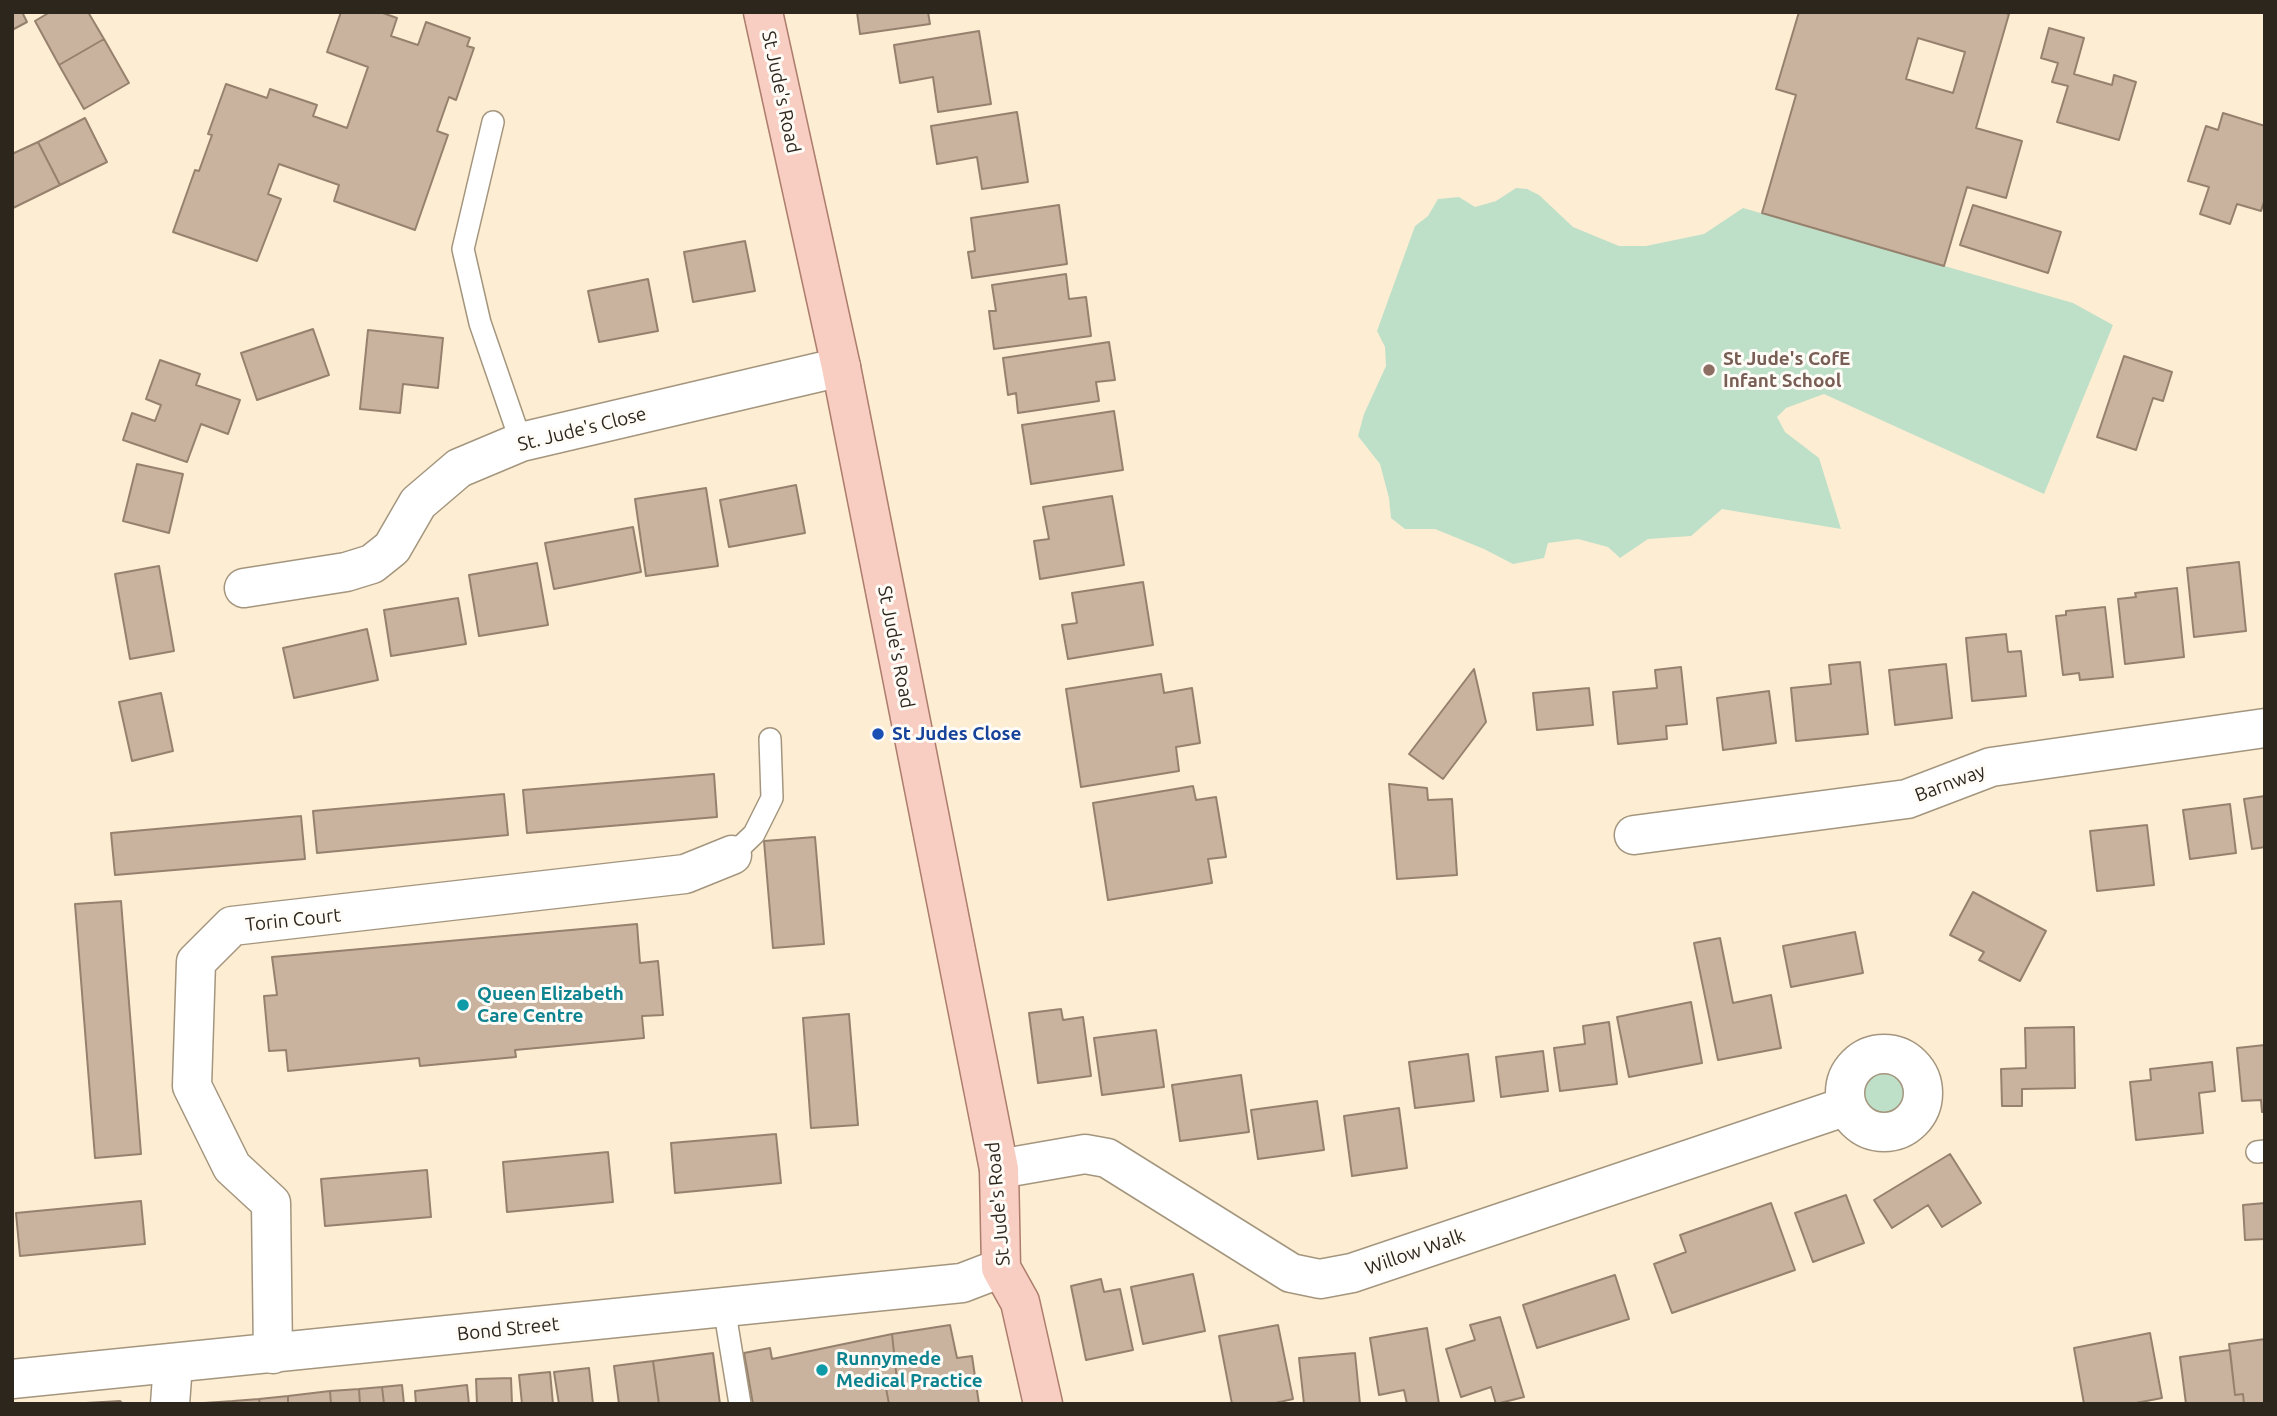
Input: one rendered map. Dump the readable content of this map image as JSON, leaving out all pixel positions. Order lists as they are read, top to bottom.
{
  "streets": {
    "main road": ["St Jude's Road"],
    "street": [
      "St. Jude's Close",
      "Barnway",
      "Torin Court",
      "Willow Walk",
      "Bond Street"
    ]
  },
  "crossings": [
    ["St Jude's Road", "St. Jude's Close"],
    ["St Jude's Road", "Willow Walk"],
    ["St Jude's Road", "Bond Street"],
    ["Torin Court", "Bond Street"]
  ],
  "places": [
    "St Jude's CofE Infant School",
    "St Judes Close",
    "Queen Elizabeth Care Centre",
    "Runnymede Medical Practice"
  ]
}
